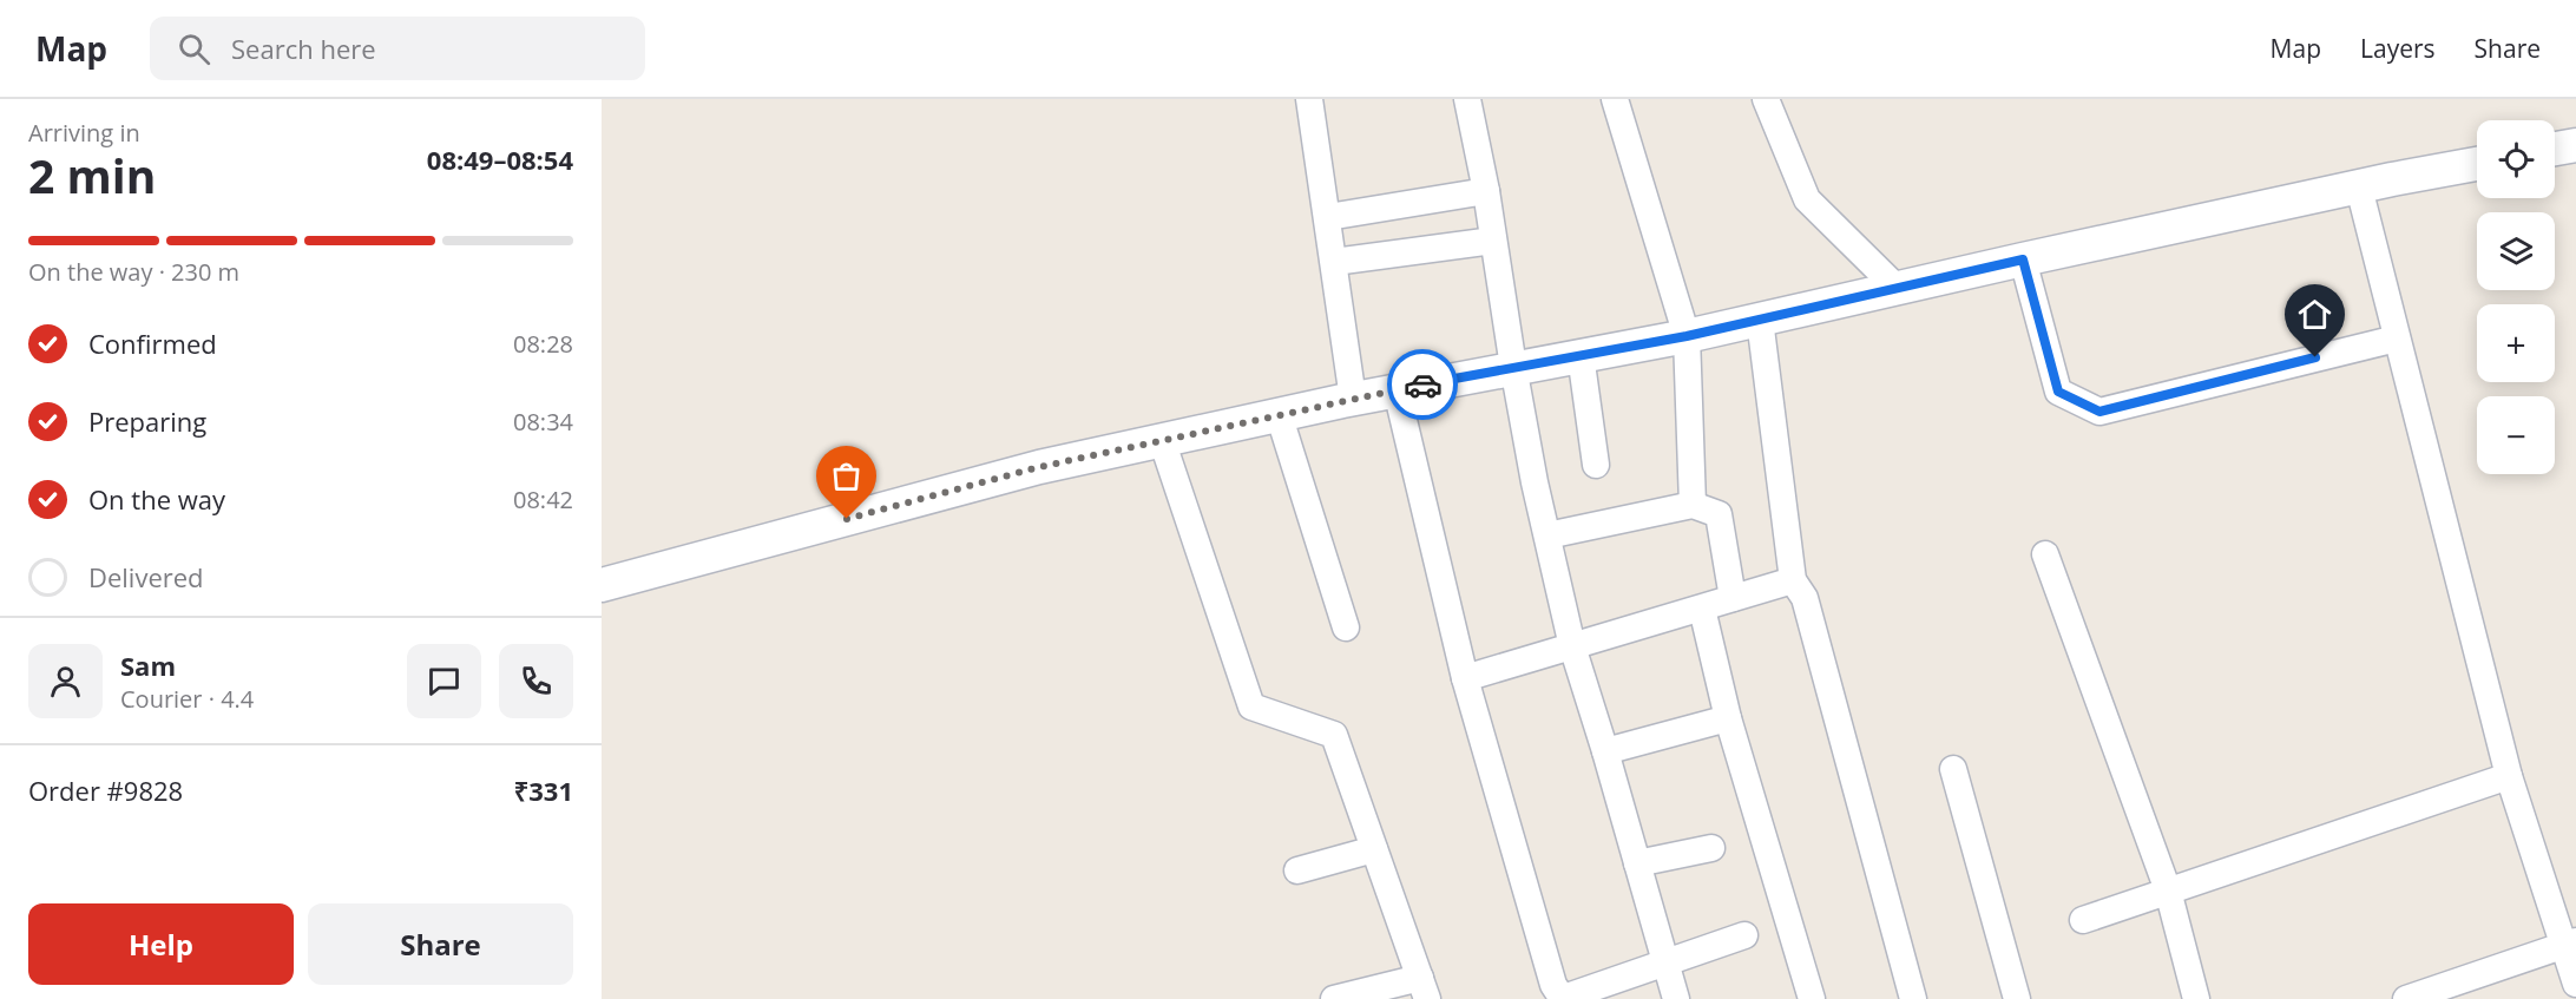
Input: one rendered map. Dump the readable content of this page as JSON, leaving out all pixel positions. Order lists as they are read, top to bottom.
{
  "page": {
    "header": "Map",
    "search": "Search here",
    "nav": ["Map", "Layers", "Share"],
    "heading": ["2 min", "Arriving in", "08:49–08:54"],
    "panel": [
      "Sam",
      "Courier · 4.4",
      "Order #9828",
      "₹331"
    ],
    "map_buttons": ["+", "−"],
    "bar": "On the way · 230 m",
    "list": [
      ["Confirmed", "08:28"],
      ["Preparing", "08:34"],
      ["On the way", "08:42"],
      "Delivered"
    ],
    "buttons": ["Help", "Share"]
  }
}
